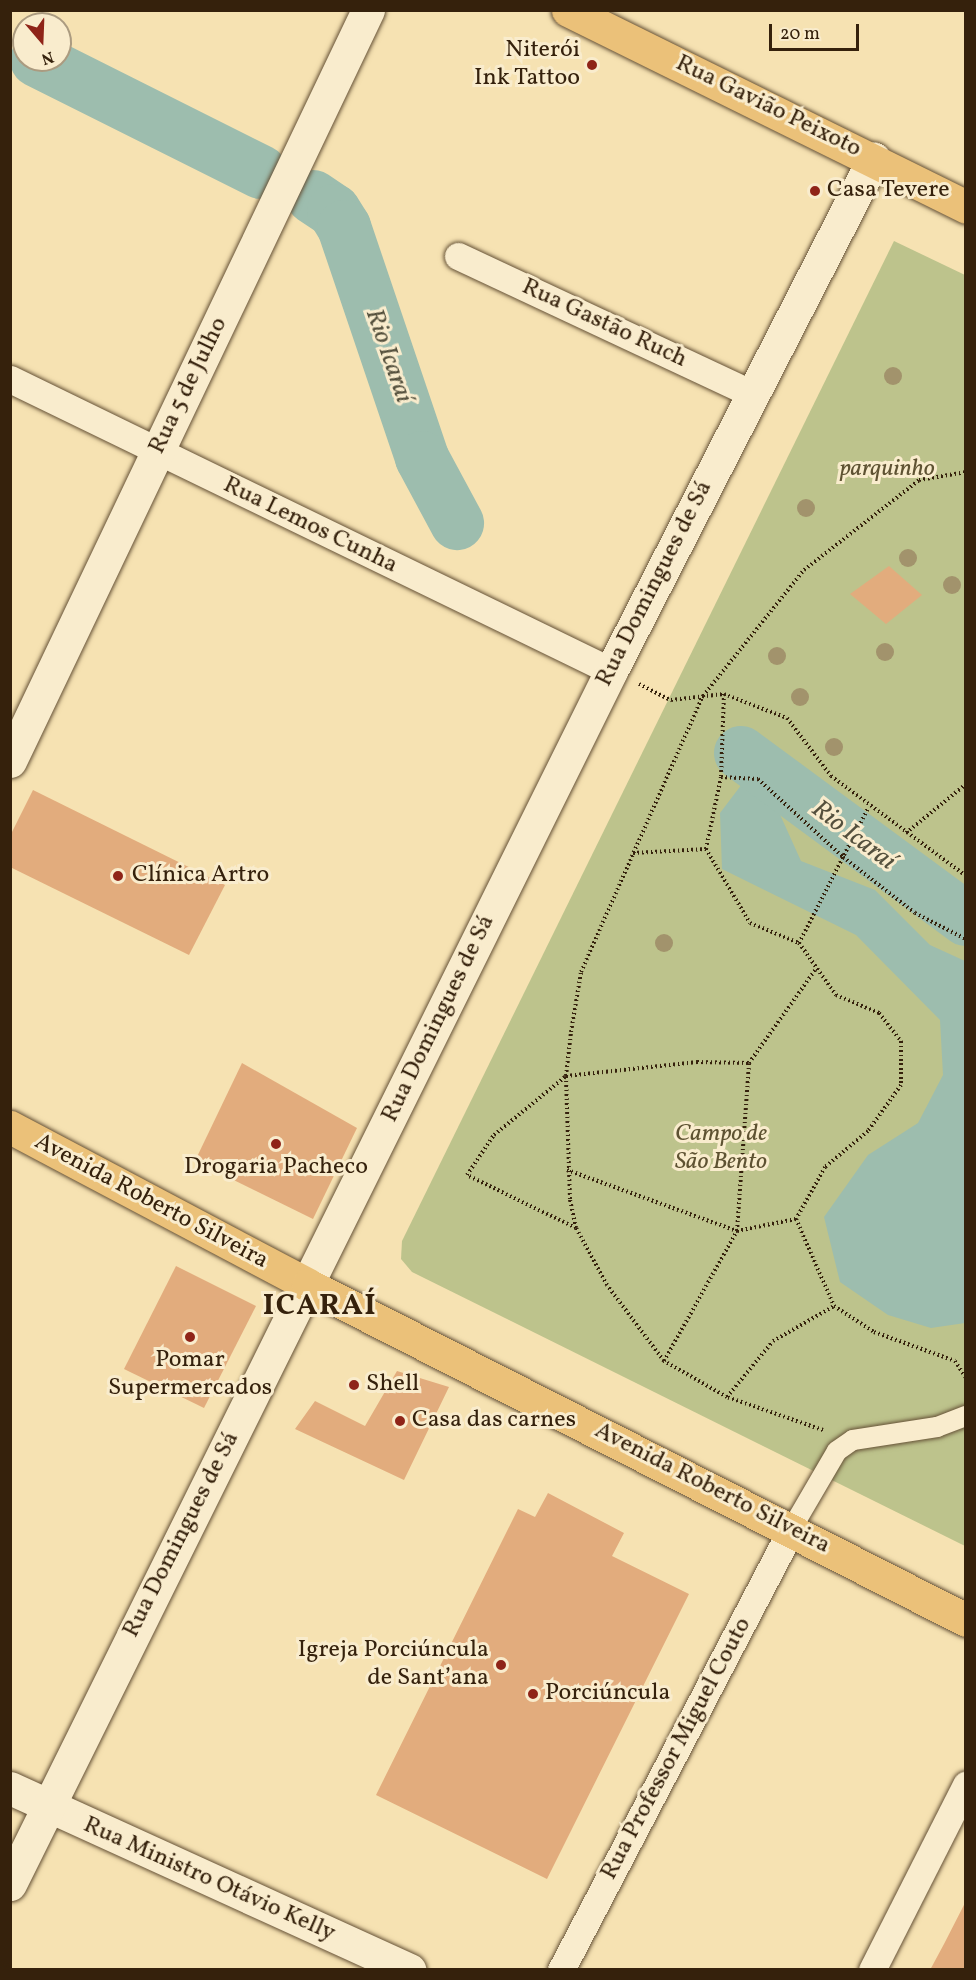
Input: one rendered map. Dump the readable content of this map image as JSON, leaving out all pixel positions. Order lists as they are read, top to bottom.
{
  "streets": {
    "main road": ["Rua Gavião Peixoto", "Avenida Roberto Silveira"],
    "street": [
      "Rua Gastão Ruch",
      "Rua 5 de Julho",
      "Rua Lemos Cunha",
      "Rua Domingues de Sá",
      "Rua Professor Miguel Couto",
      "Rua Ministro Otávio Kelly"
    ]
  },
  "crossings": [
    ["Rua Gavião Peixoto", "Rua Domingues de Sá"],
    ["Rua Gastão Ruch", "Rua Domingues de Sá"],
    ["Rua 5 de Julho", "Rua Lemos Cunha"],
    ["Rua Lemos Cunha", "Rua Domingues de Sá"],
    ["Rua Domingues de Sá", "Avenida Roberto Silveira"],
    ["Rua Domingues de Sá", "Rua Ministro Otávio Kelly"],
    ["Avenida Roberto Silveira", "Rua Professor Miguel Couto"]
  ],
  "districts": ["ICARAÍ"],
  "water": ["Rio Icaraí"],
  "parks": ["parquinho", "Campo de São Bento"],
  "places": [
    "Niterói Ink Tattoo",
    "Casa Tevere",
    "Clínica Artro",
    "Drogaria Pacheco",
    "Pomar Supermercados",
    "Shell",
    "Casa das carnes",
    "Igreja Porciúncula de Sant’ana",
    "Porciúncula"
  ],
  "scale_bar": "20 m",
  "north": "bottom"
}
